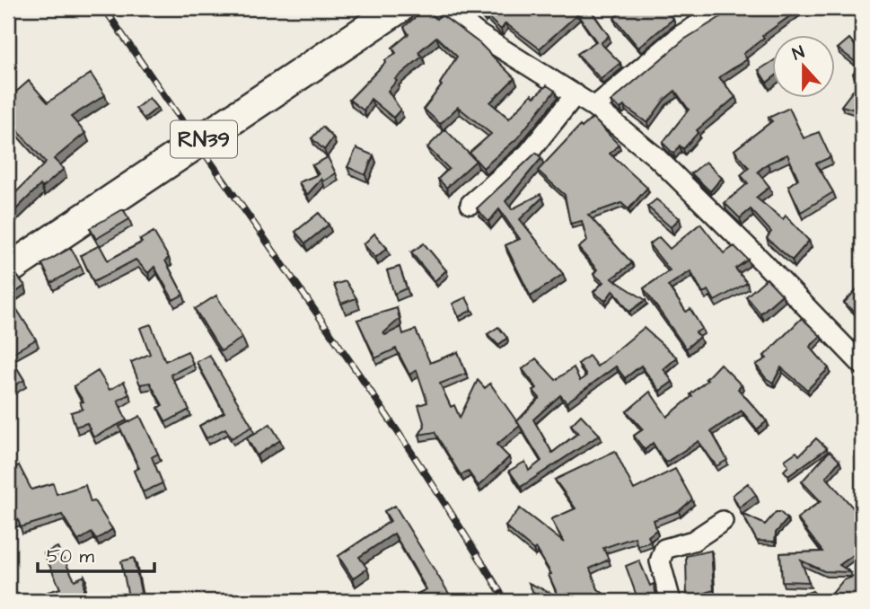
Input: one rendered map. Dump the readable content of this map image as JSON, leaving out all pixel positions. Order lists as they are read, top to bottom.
{
  "streets": {
    "highway": ["RN39"]
  },
  "scale_bar": "50 m",
  "north": "top"
}
